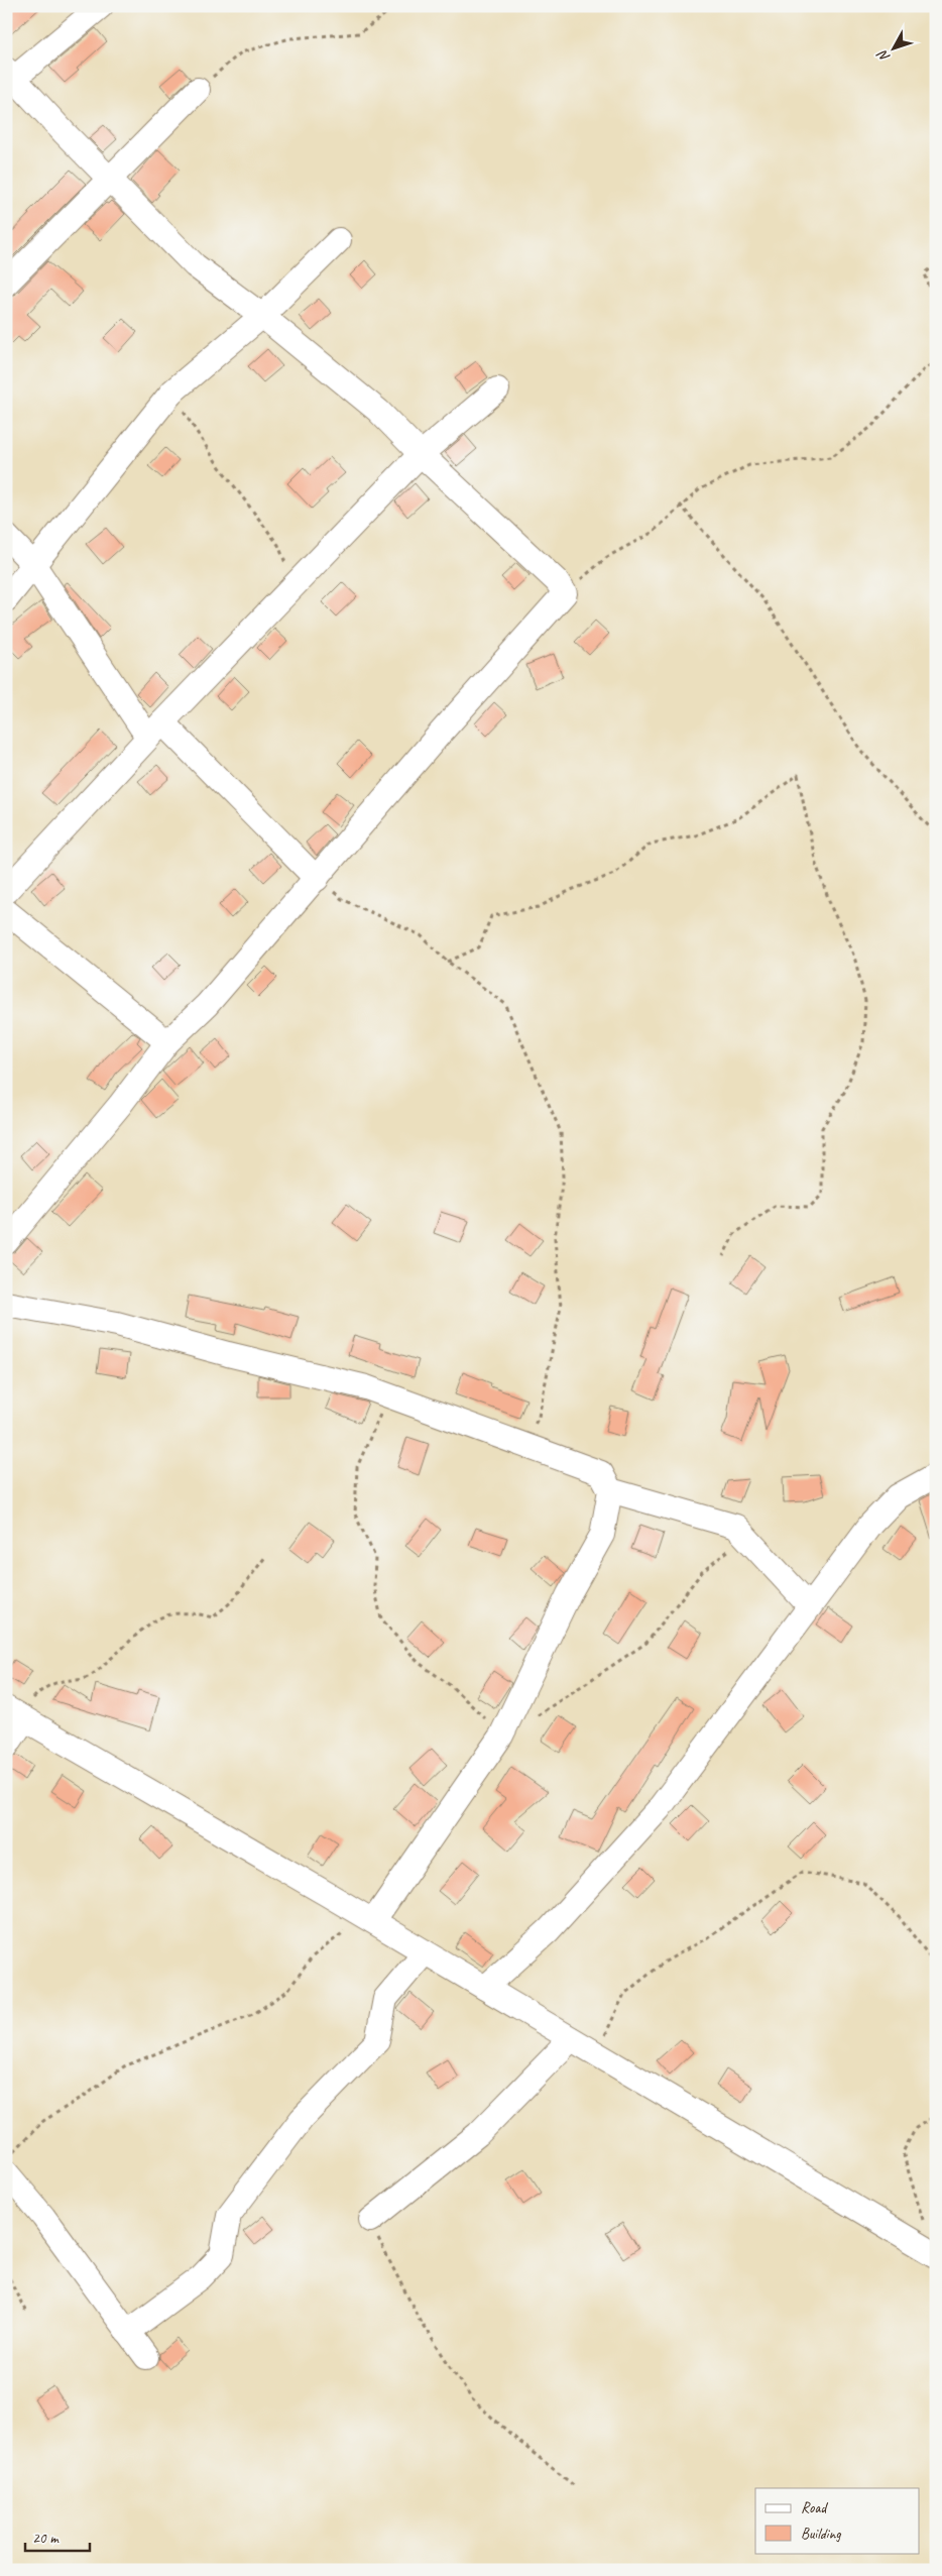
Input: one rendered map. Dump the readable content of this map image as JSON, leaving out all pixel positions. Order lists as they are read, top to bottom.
{
  "legend": ["Road", "Building"],
  "scale_bar": "20 m",
  "north": "bottom left"
}
